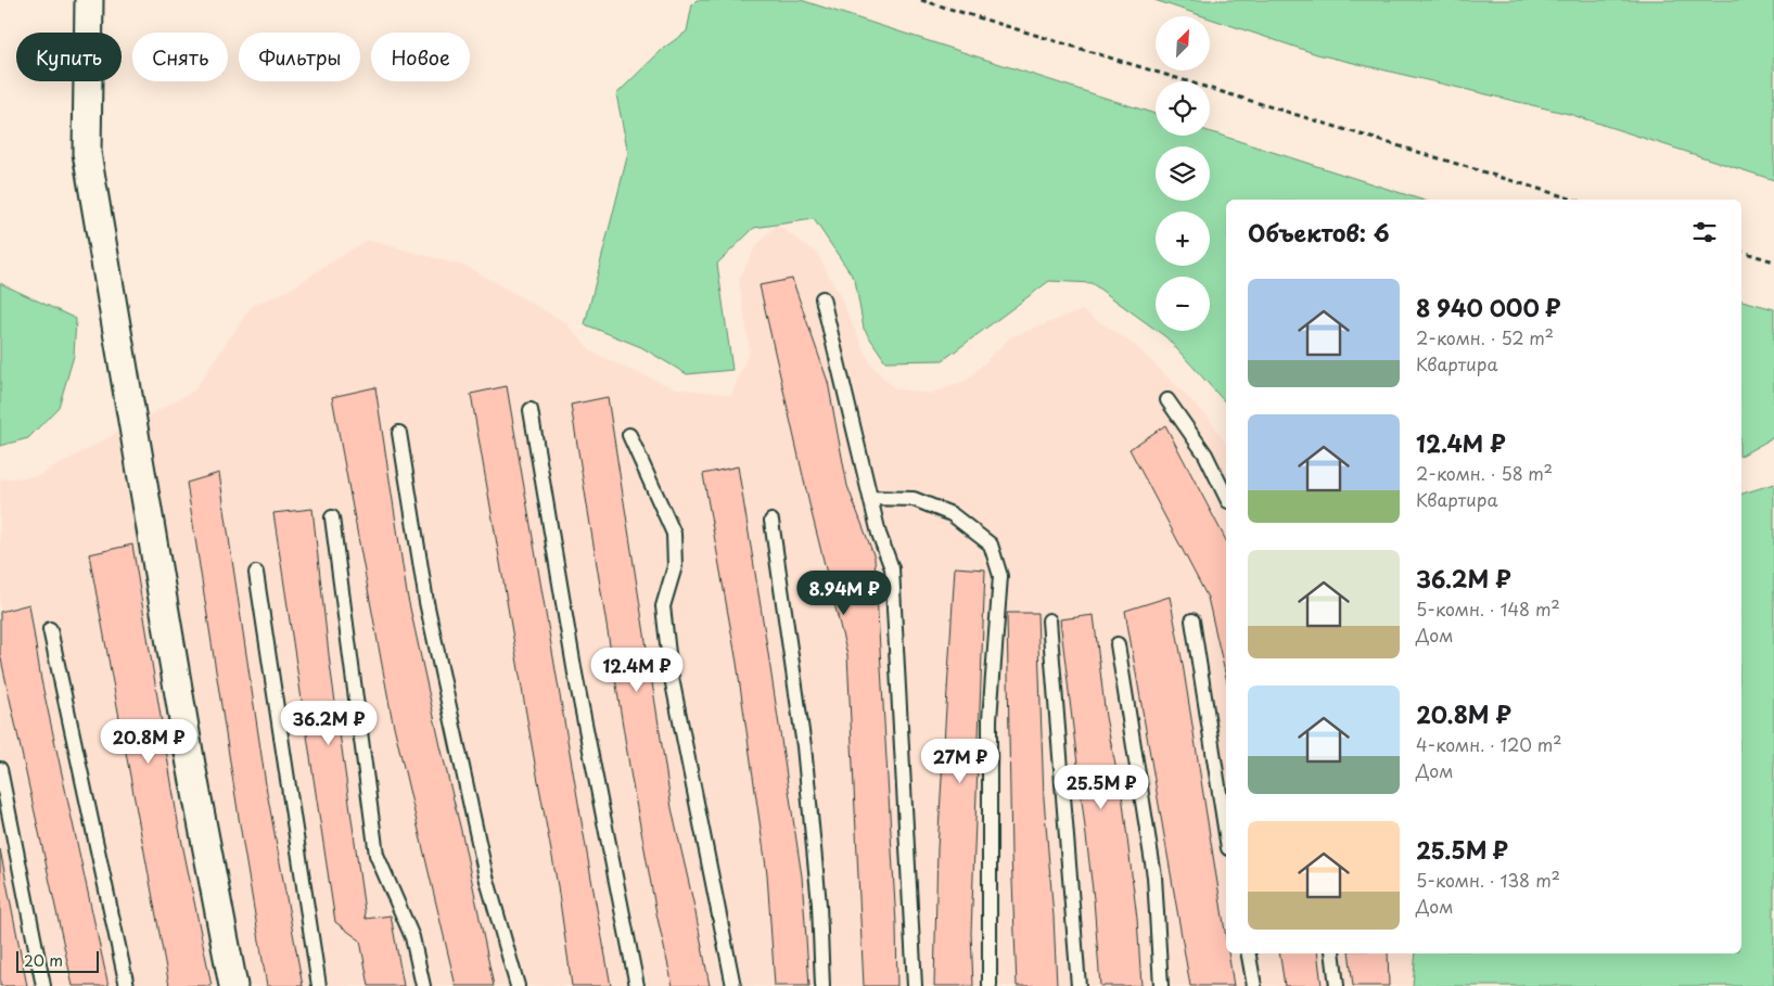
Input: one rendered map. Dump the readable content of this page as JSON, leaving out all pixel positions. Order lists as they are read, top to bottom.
{
  "scale_bar": "20 m",
  "north": "top right",
  "page": {
    "map_buttons": ["+", "−"],
    "chip": [
      "Купить",
      "Снять",
      "Фильтры",
      "Новое"
    ],
    "heading": "Объектов: 6",
    "list": [
      {
        "name": "8 940 000 ₽",
        "note": "2-комн. · 52 m² · Квартира"
      },
      {
        "name": "12.4M ₽",
        "note": "2-комн. · 58 m² · Квартира"
      },
      {
        "name": "36.2M ₽",
        "note": "5-комн. · 148 m² · Дом"
      },
      {
        "name": "20.8M ₽",
        "note": "4-комн. · 120 m² · Дом"
      },
      {
        "name": "25.5M ₽",
        "note": "5-комн. · 138 m² · Дом"
      }
    ],
    "price": [
      "8.94M ₽",
      "12.4M ₽",
      "36.2M ₽",
      "20.8M ₽",
      "27M ₽",
      "25.5M ₽"
    ],
    "scale": "20 m"
  }
}
